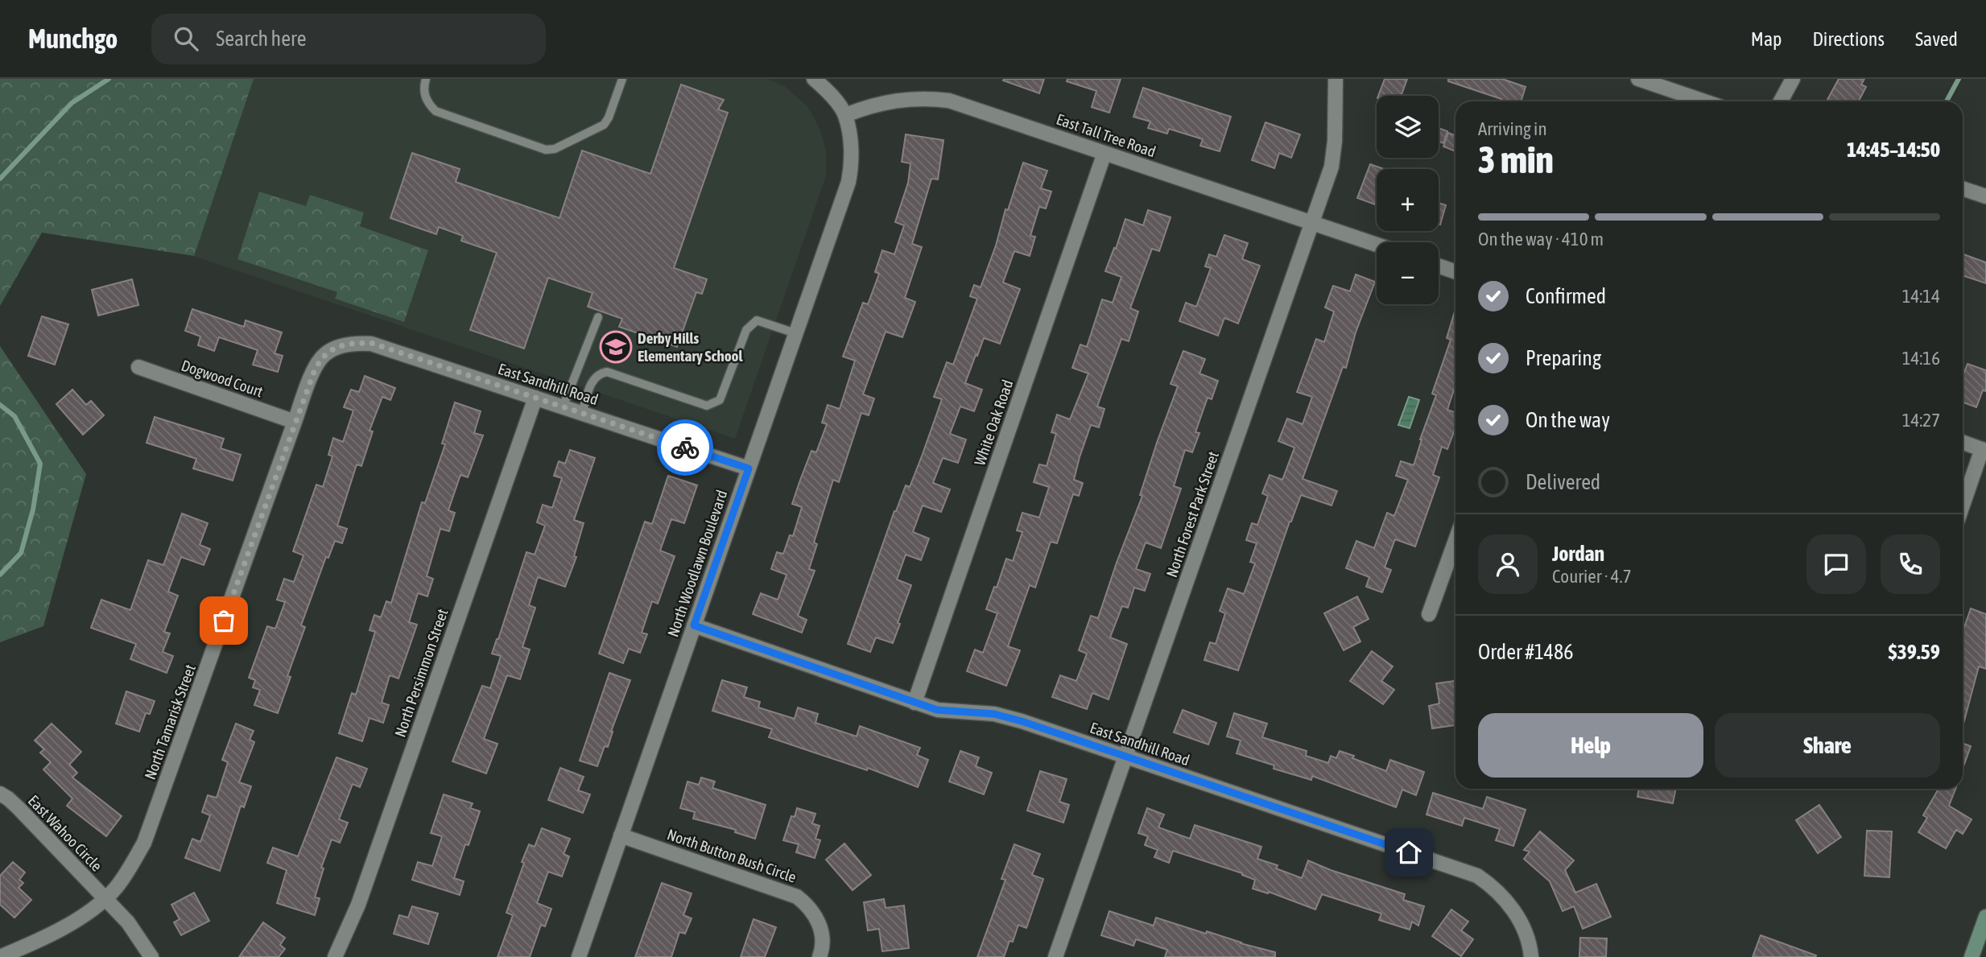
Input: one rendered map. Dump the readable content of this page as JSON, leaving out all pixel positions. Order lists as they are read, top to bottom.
{
  "streets": {
    "street": [
      "East Tall Tree Road",
      "Dogwood Court",
      "East Sandhill Road",
      "White Oak Road",
      "North Forest Park Street",
      "North Woodlawn Boulevard",
      "North Persimmon Street",
      "North Tamarisk Street",
      "East Wahoo Circle",
      "North Button Bush Circle"
    ]
  },
  "crossings": [
    ["East Tall Tree Road", "White Oak Road"],
    ["East Tall Tree Road", "North Forest Park Street"],
    ["East Tall Tree Road", "North Woodlawn Boulevard"],
    ["Dogwood Court", "North Tamarisk Street"],
    ["East Sandhill Road", "White Oak Road"],
    ["East Sandhill Road", "North Forest Park Street"],
    ["East Sandhill Road", "North Woodlawn Boulevard"],
    ["East Sandhill Road", "North Persimmon Street"],
    ["East Sandhill Road", "North Tamarisk Street"],
    ["North Woodlawn Boulevard", "North Button Bush Circle"],
    ["North Tamarisk Street", "East Wahoo Circle"]
  ],
  "places": {
    "school or university": ["Derby Hills Elementary School"]
  },
  "page": {
    "header": "Munchgo",
    "search": "Search here",
    "nav": ["Map", "Directions", "Saved"],
    "map_buttons": ["+", "−"],
    "heading": ["3 min", "Arriving in", "14:45–14:50"],
    "panel": [
      "Jordan",
      "Courier · 4.7",
      "Order #1486",
      "$39.59"
    ],
    "bar": "On the way · 410 m",
    "list": [
      ["Confirmed", "14:14"],
      ["Preparing", "14:16"],
      ["On the way", "14:27"],
      "Delivered"
    ],
    "buttons": ["Help", "Share"]
  }
}
